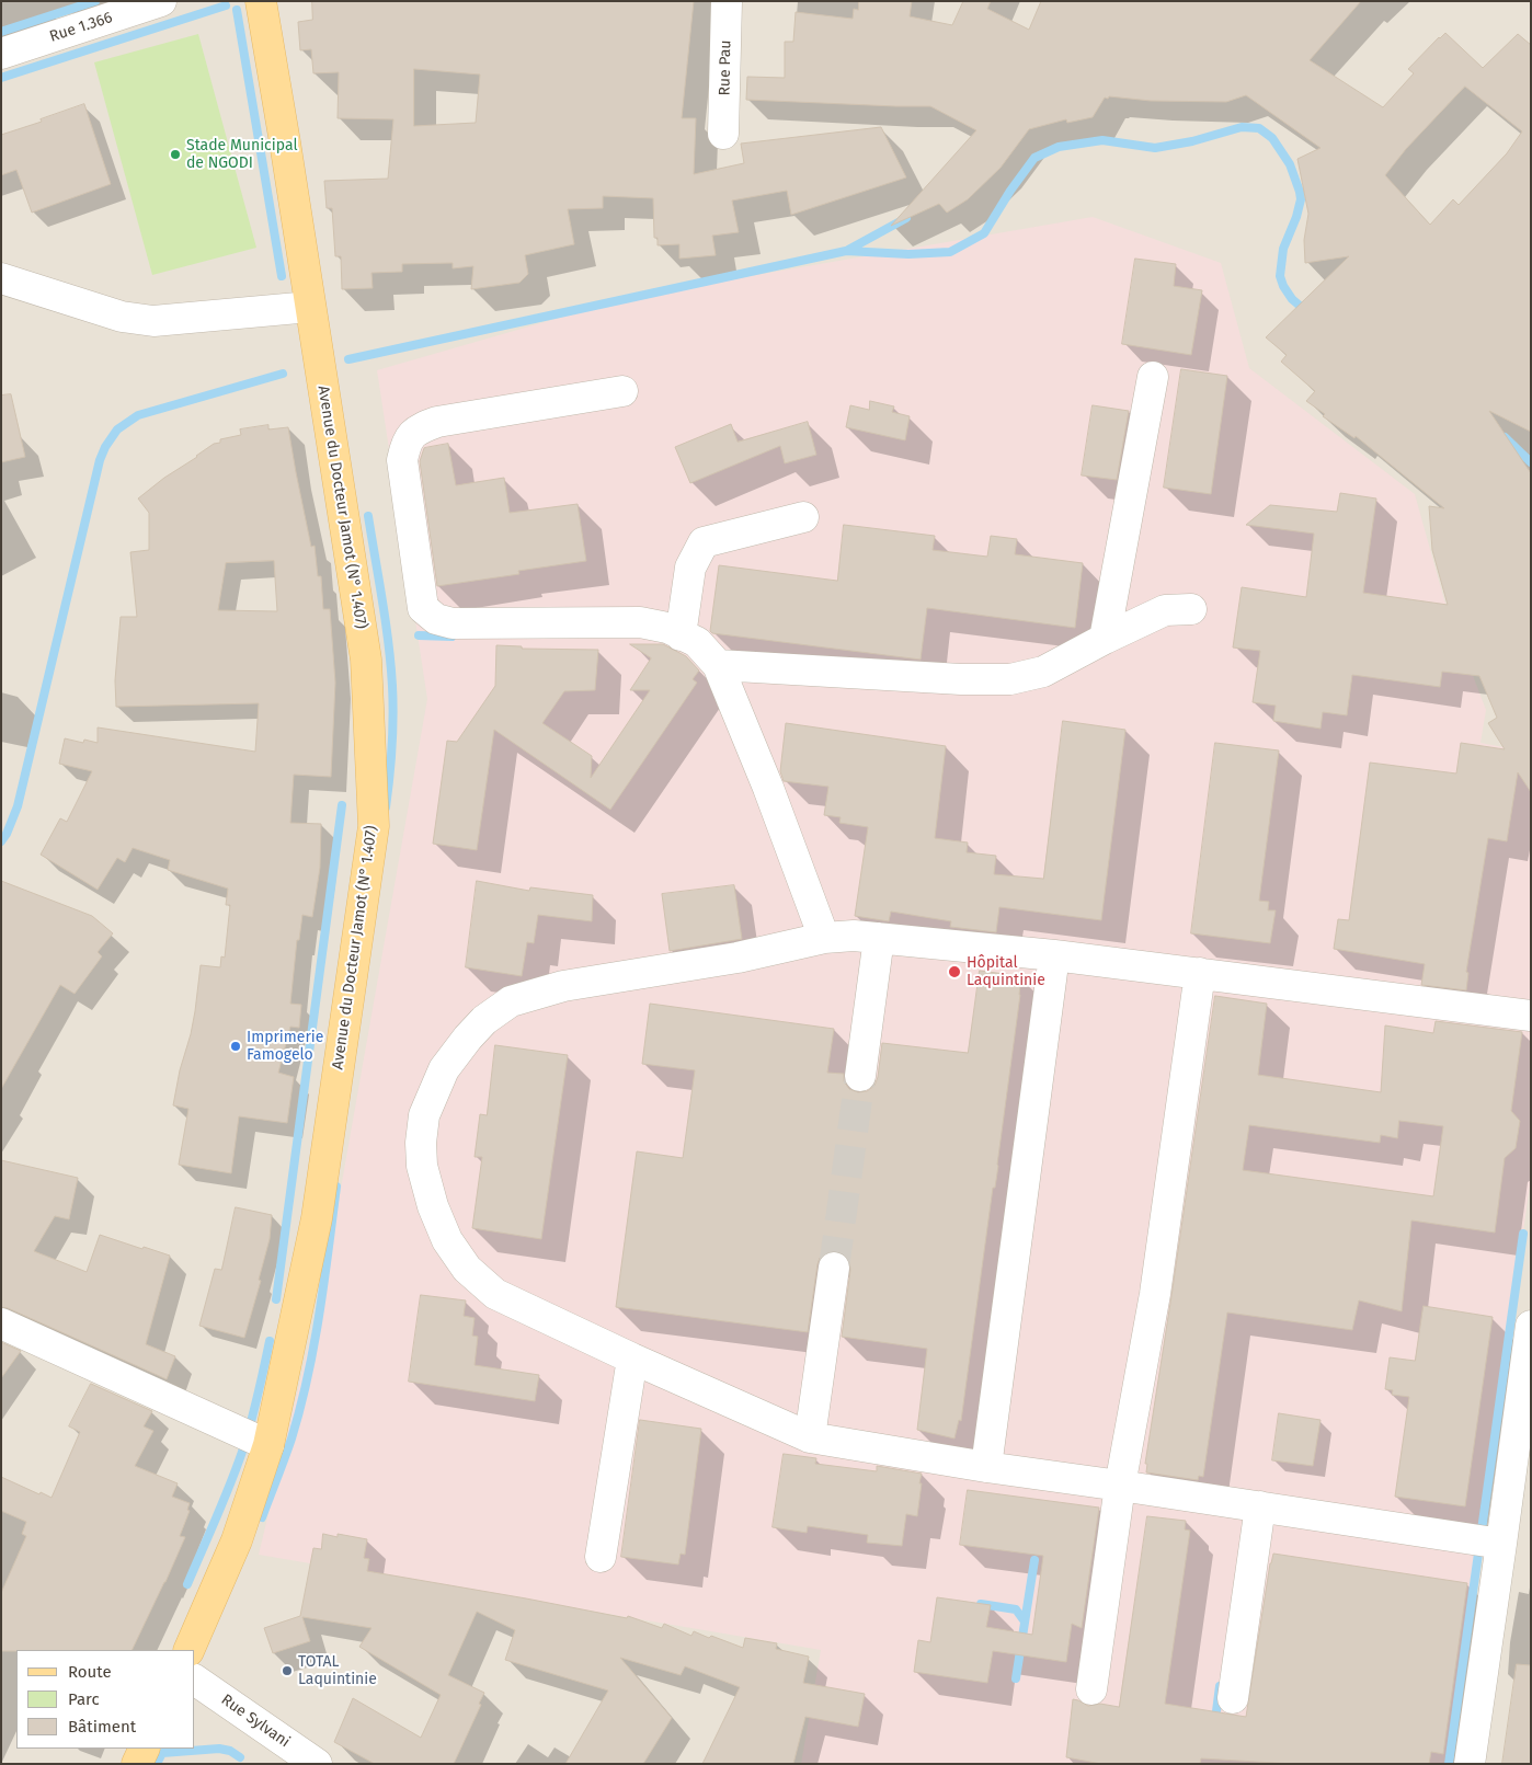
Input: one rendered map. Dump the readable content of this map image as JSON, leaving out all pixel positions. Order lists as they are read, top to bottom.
{
  "streets": {
    "main road": ["Avenue du Docteur Jamot (N° 1.407)"],
    "street": ["Rue 1.366", "Rue Pau", "Rue Sylvani"]
  },
  "places": [
    "Stade Municipal de NGODI",
    "Hôpital Laquintinie",
    "Imprimerie Famogelo",
    "TOTAL Laquintinie"
  ],
  "legend": ["Route", "Parc", "Bâtiment"]
}
